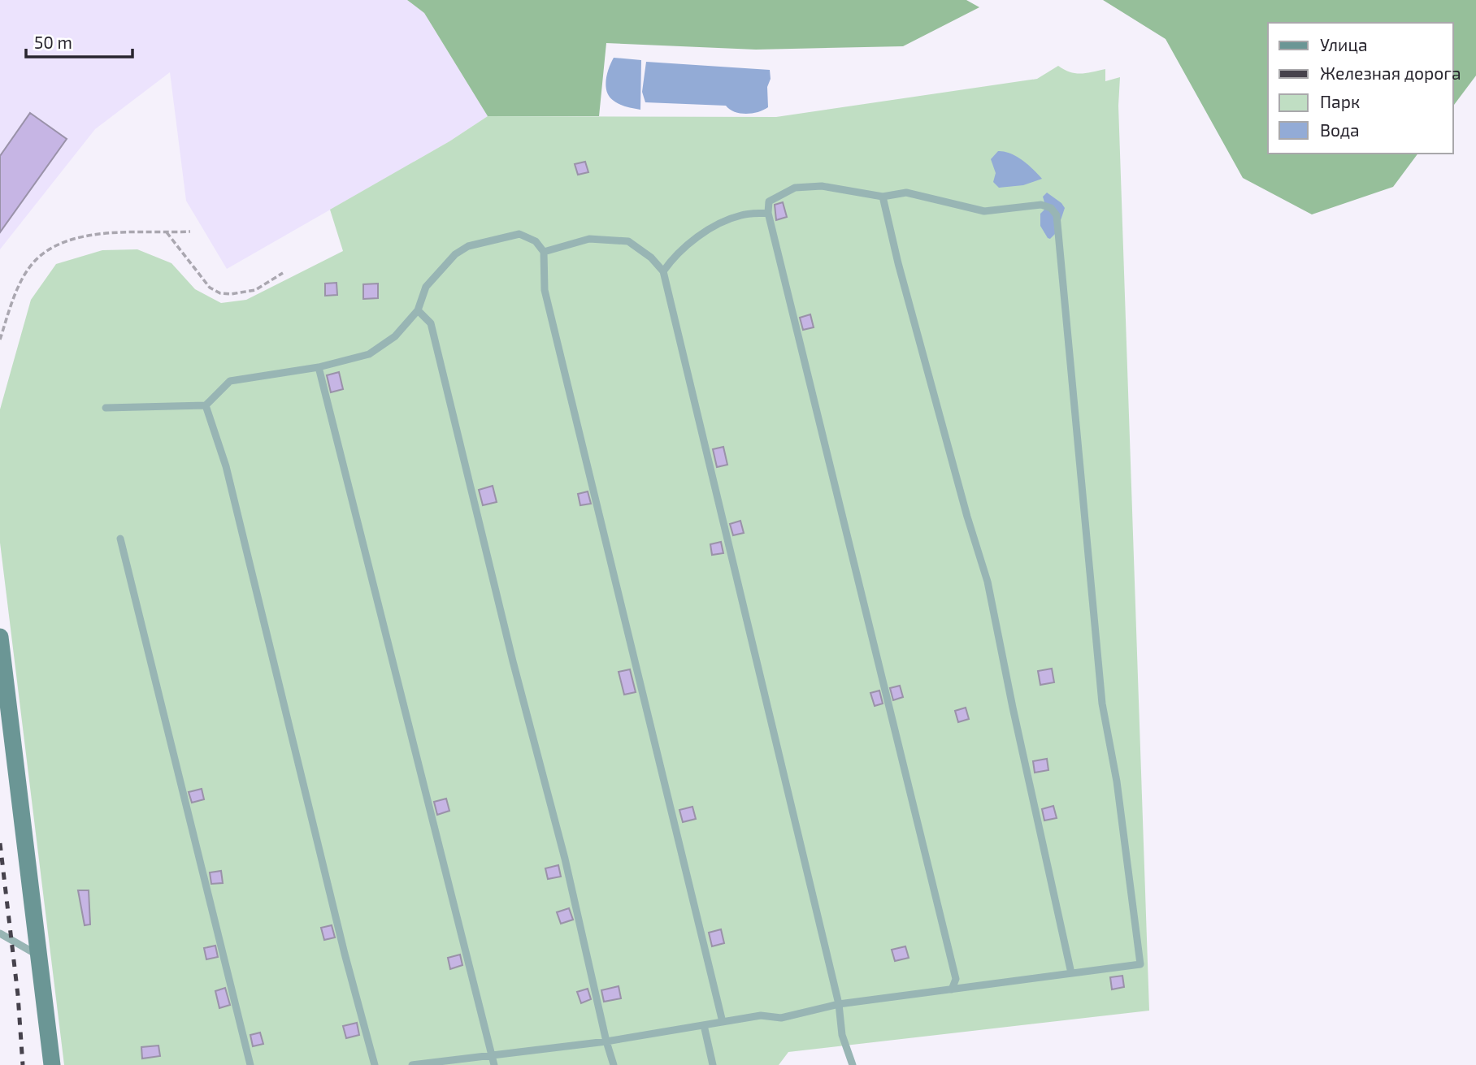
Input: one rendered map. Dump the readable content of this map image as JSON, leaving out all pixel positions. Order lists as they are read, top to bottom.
{
  "legend": [
    "Улица",
    "Железная дорога",
    "Парк",
    "Вода"
  ],
  "scale_bar": "50 m"
}
